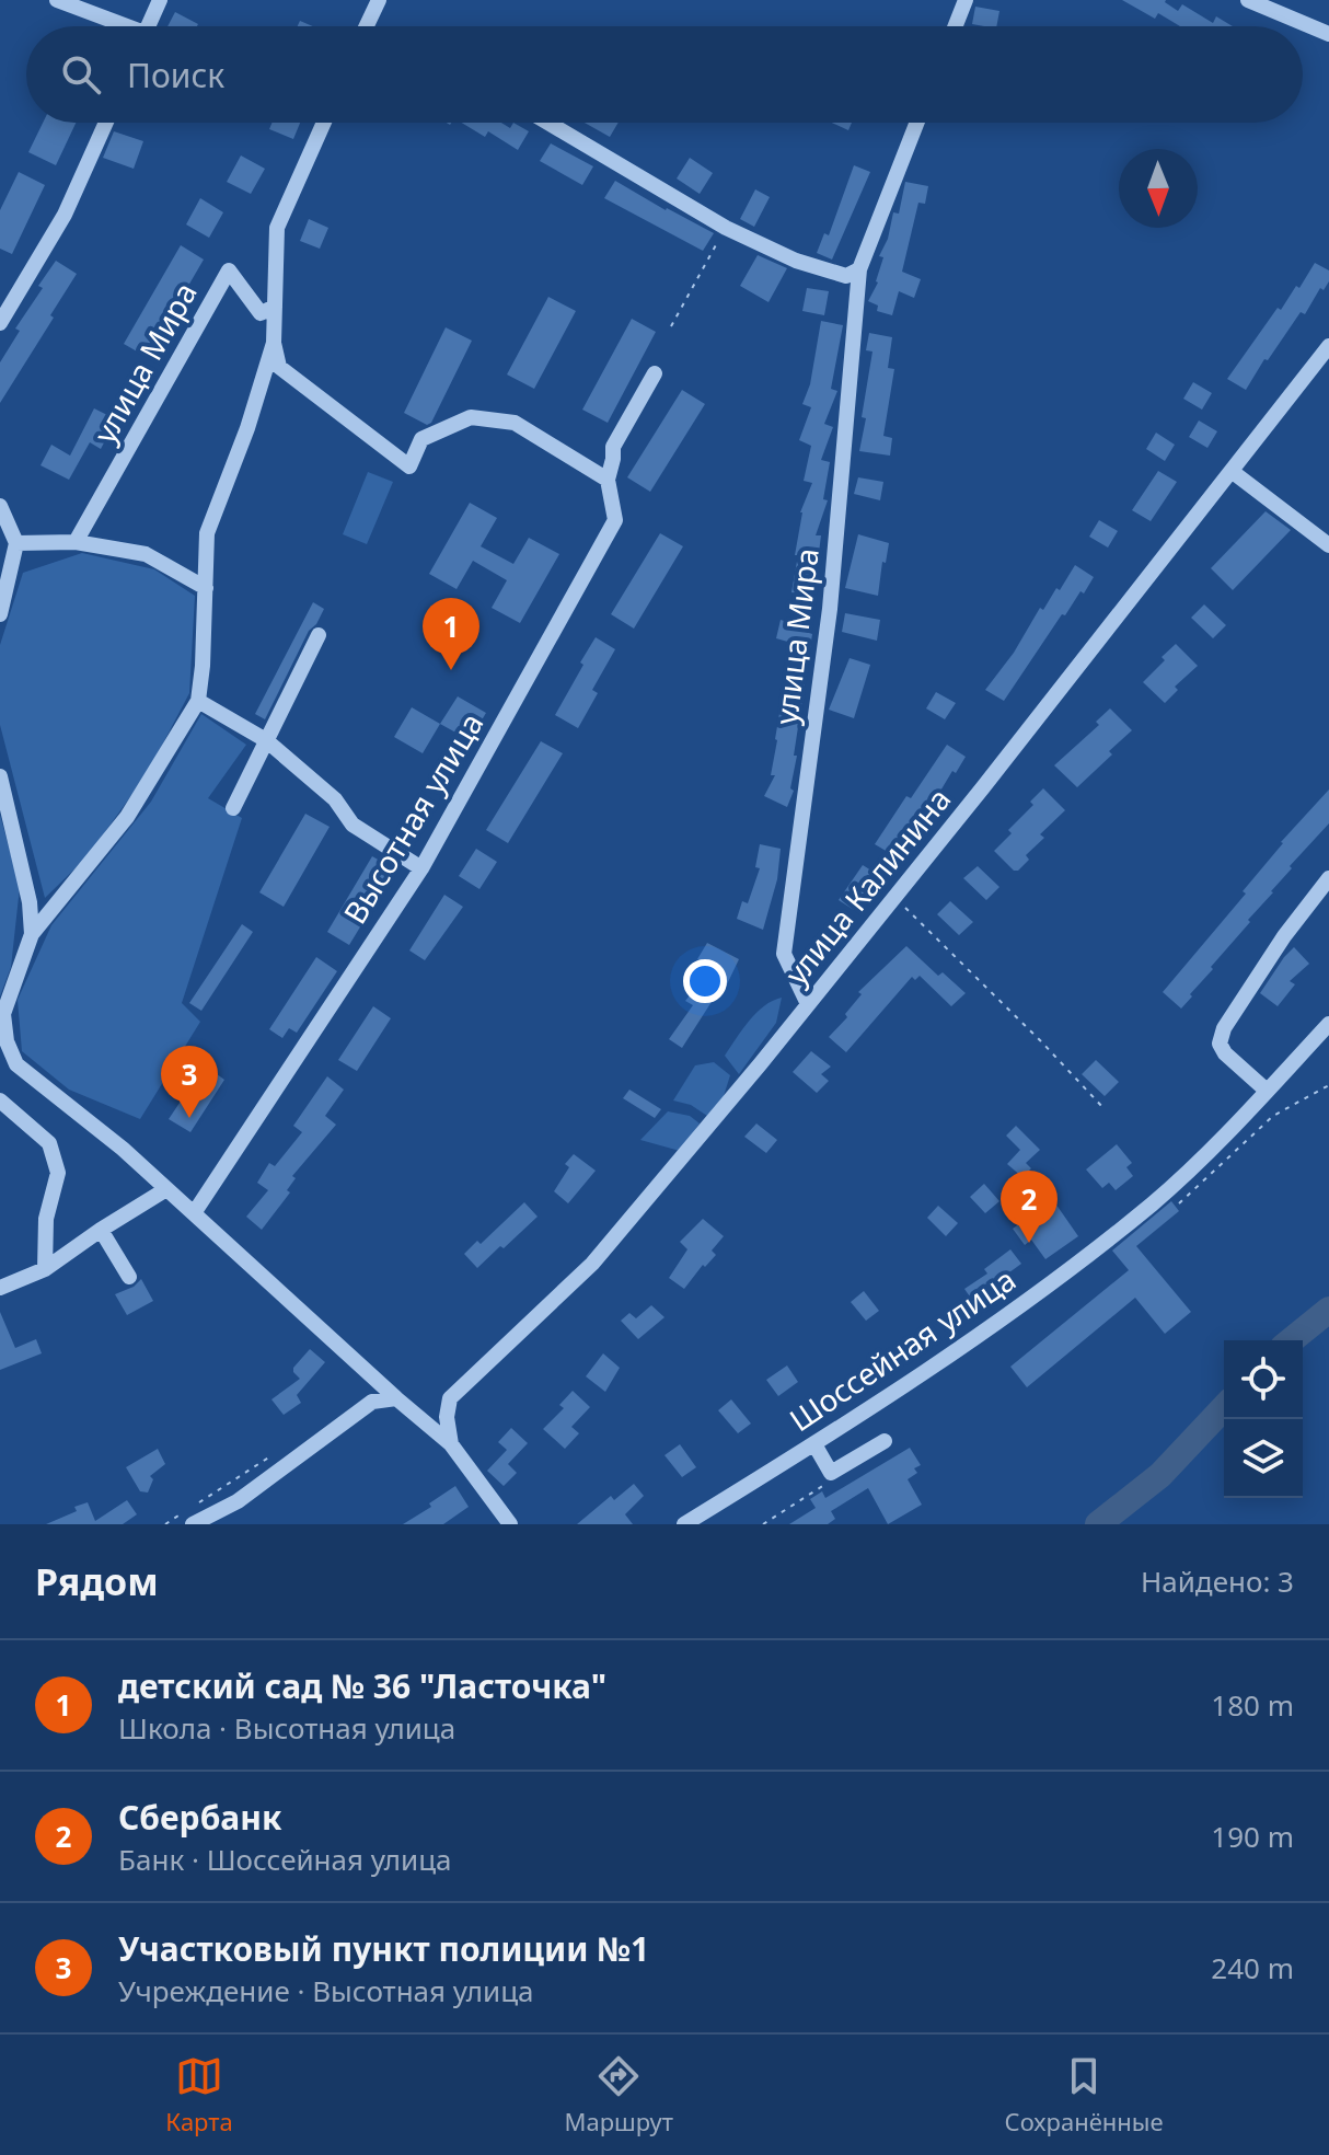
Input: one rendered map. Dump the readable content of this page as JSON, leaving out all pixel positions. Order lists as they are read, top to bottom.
{
  "streets": {
    "street": [
      "улица Мира",
      "Высотная улица",
      "улица Калинина",
      "Шоссейная улица"
    ]
  },
  "crossings": [
    ["улица Мира", "улица Калинина"]
  ],
  "north": "bottom",
  "page": {
    "search": "Поиск",
    "pins": ["1", "3", "2"],
    "heading": ["Рядом", "Найдено: 3"],
    "list": [
      {
        "mark": "1",
        "name": "детский сад № 36 \"Ласточка\"",
        "note": "Школа · Высотная улица",
        "value": "180 m"
      },
      {
        "mark": "2",
        "name": "Сбербанк",
        "note": "Банк · Шоссейная улица",
        "value": "190 m"
      },
      {
        "mark": "3",
        "name": "Участковый пункт полиции №1",
        "note": "Учреждение · Высотная улица",
        "value": "240 m"
      }
    ],
    "nav": ["Карта", "Маршрут", "Сохранённые"]
  }
}
